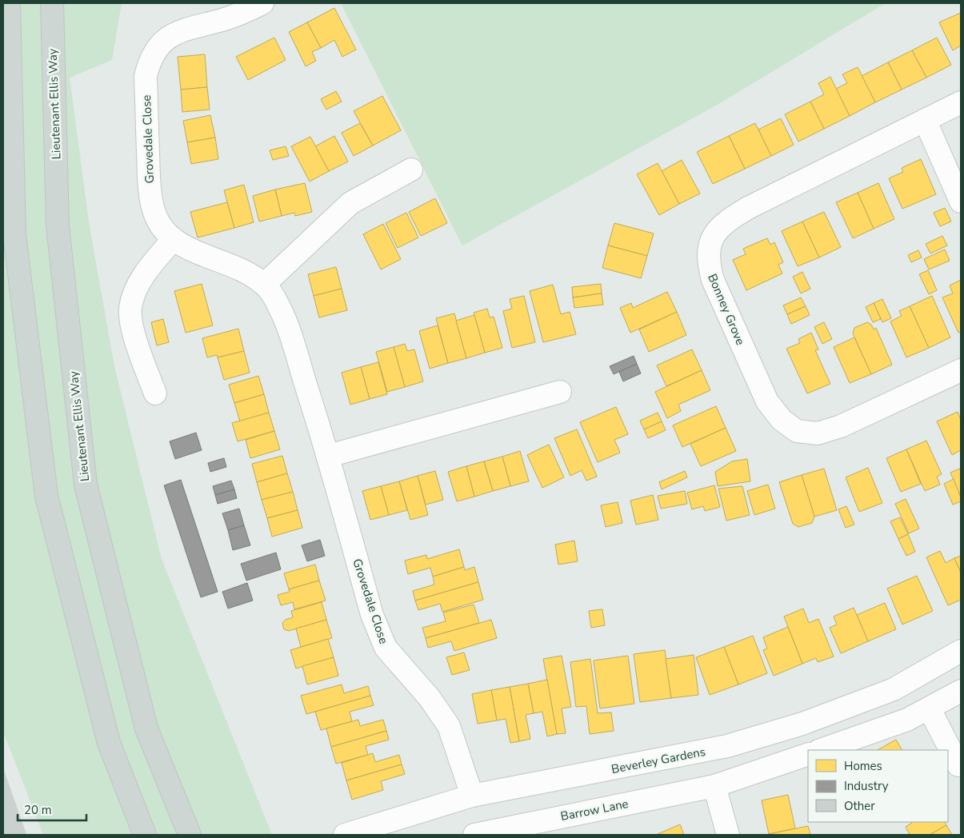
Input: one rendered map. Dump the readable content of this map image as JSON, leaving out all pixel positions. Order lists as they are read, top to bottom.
{
  "streets": {
    "main road": ["Lieutenant Ellis Way"],
    "street": [
      "Grovedale Close",
      "Bonney Grove",
      "Beverley Gardens",
      "Barrow Lane"
    ]
  },
  "crossings": [
    ["Grovedale Close", "Beverley Gardens"]
  ],
  "legend": ["Homes", "Industry", "Other"],
  "scale_bar": "20 m"
}
